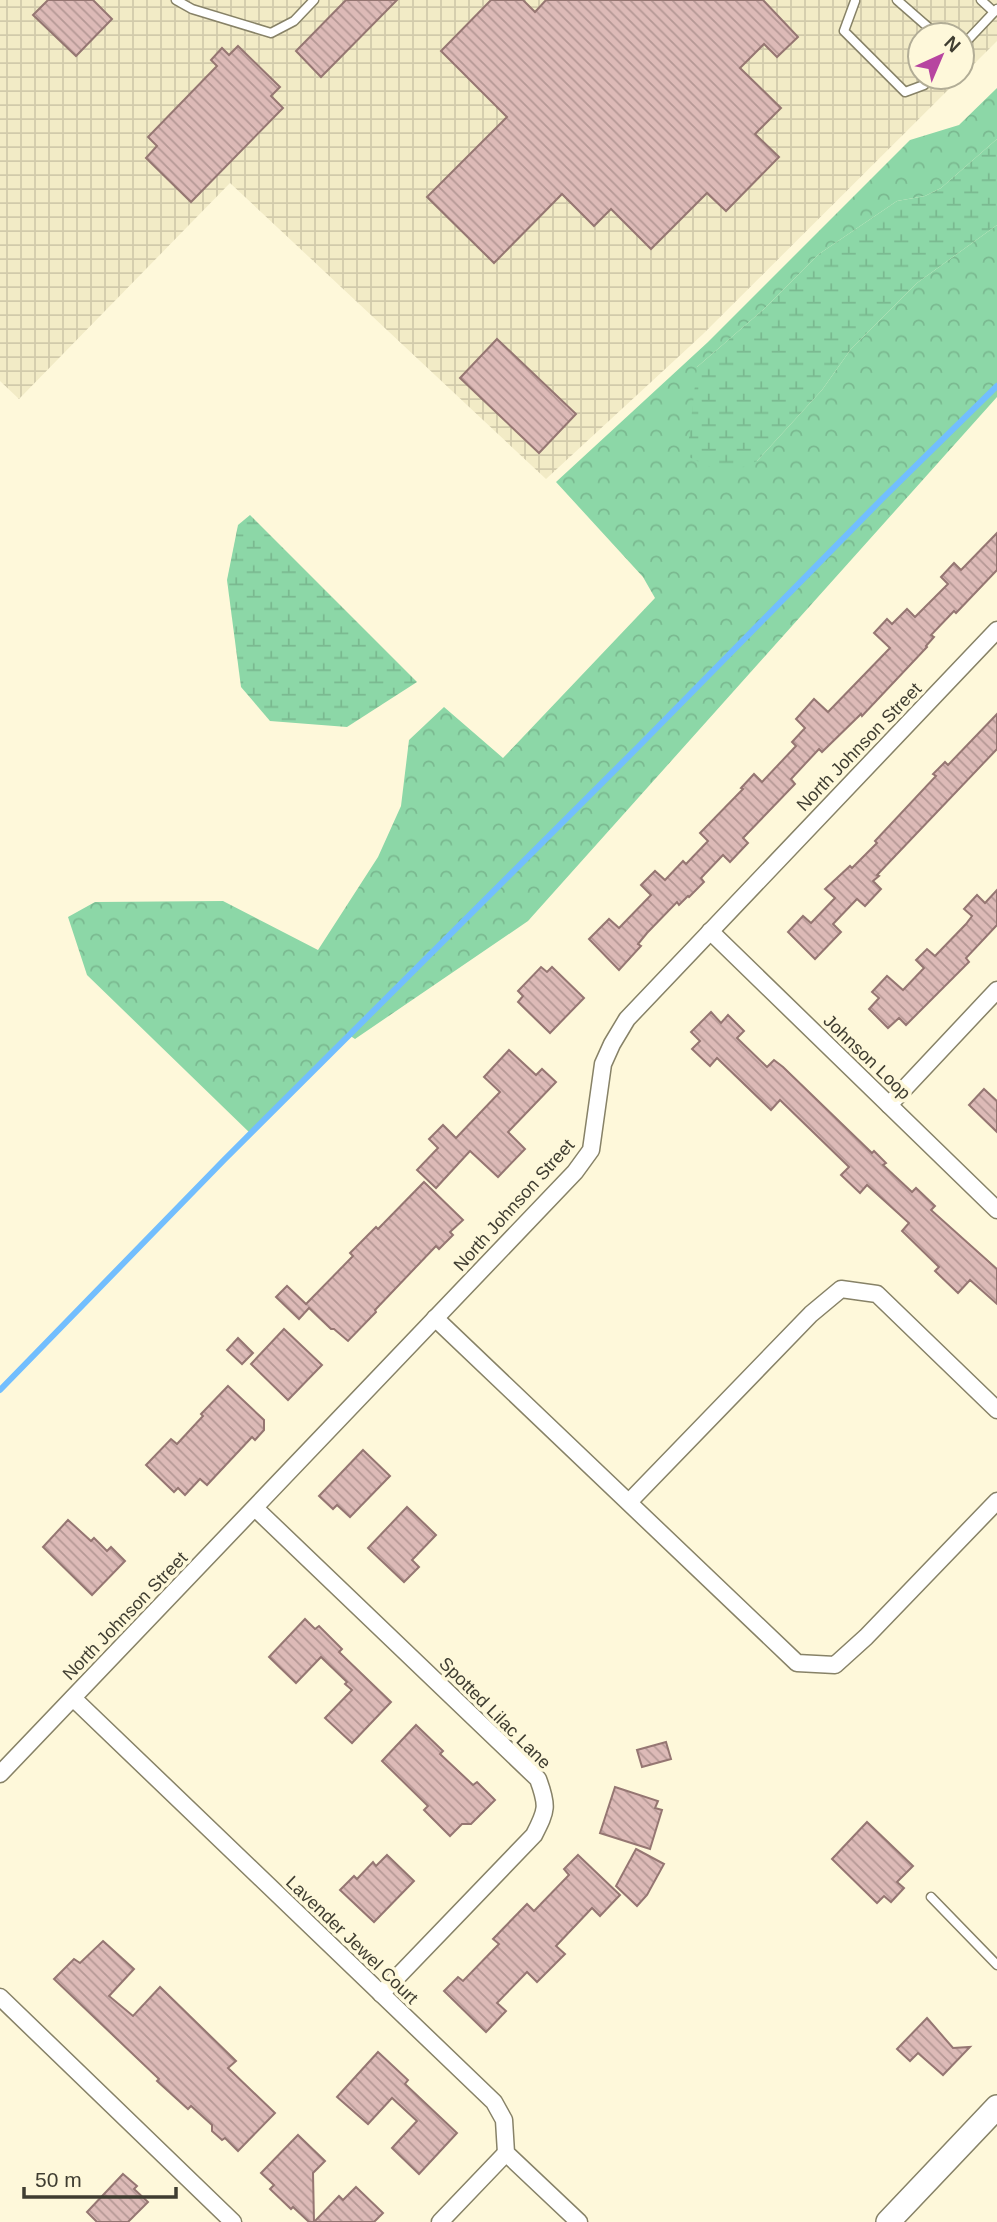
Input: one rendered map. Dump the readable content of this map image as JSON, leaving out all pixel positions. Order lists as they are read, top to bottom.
{
  "streets": {
    "street": [
      "North Johnson Street",
      "Johnson Loop",
      "Spotted Lilac Lane",
      "Lavender Jewel Court"
    ]
  },
  "crossings": [
    ["North Johnson Street", "Johnson Loop"],
    ["North Johnson Street", "Spotted Lilac Lane"],
    ["North Johnson Street", "Lavender Jewel Court"],
    ["Spotted Lilac Lane", "Lavender Jewel Court"]
  ],
  "scale_bar": "50 m",
  "north": "top right"
}
